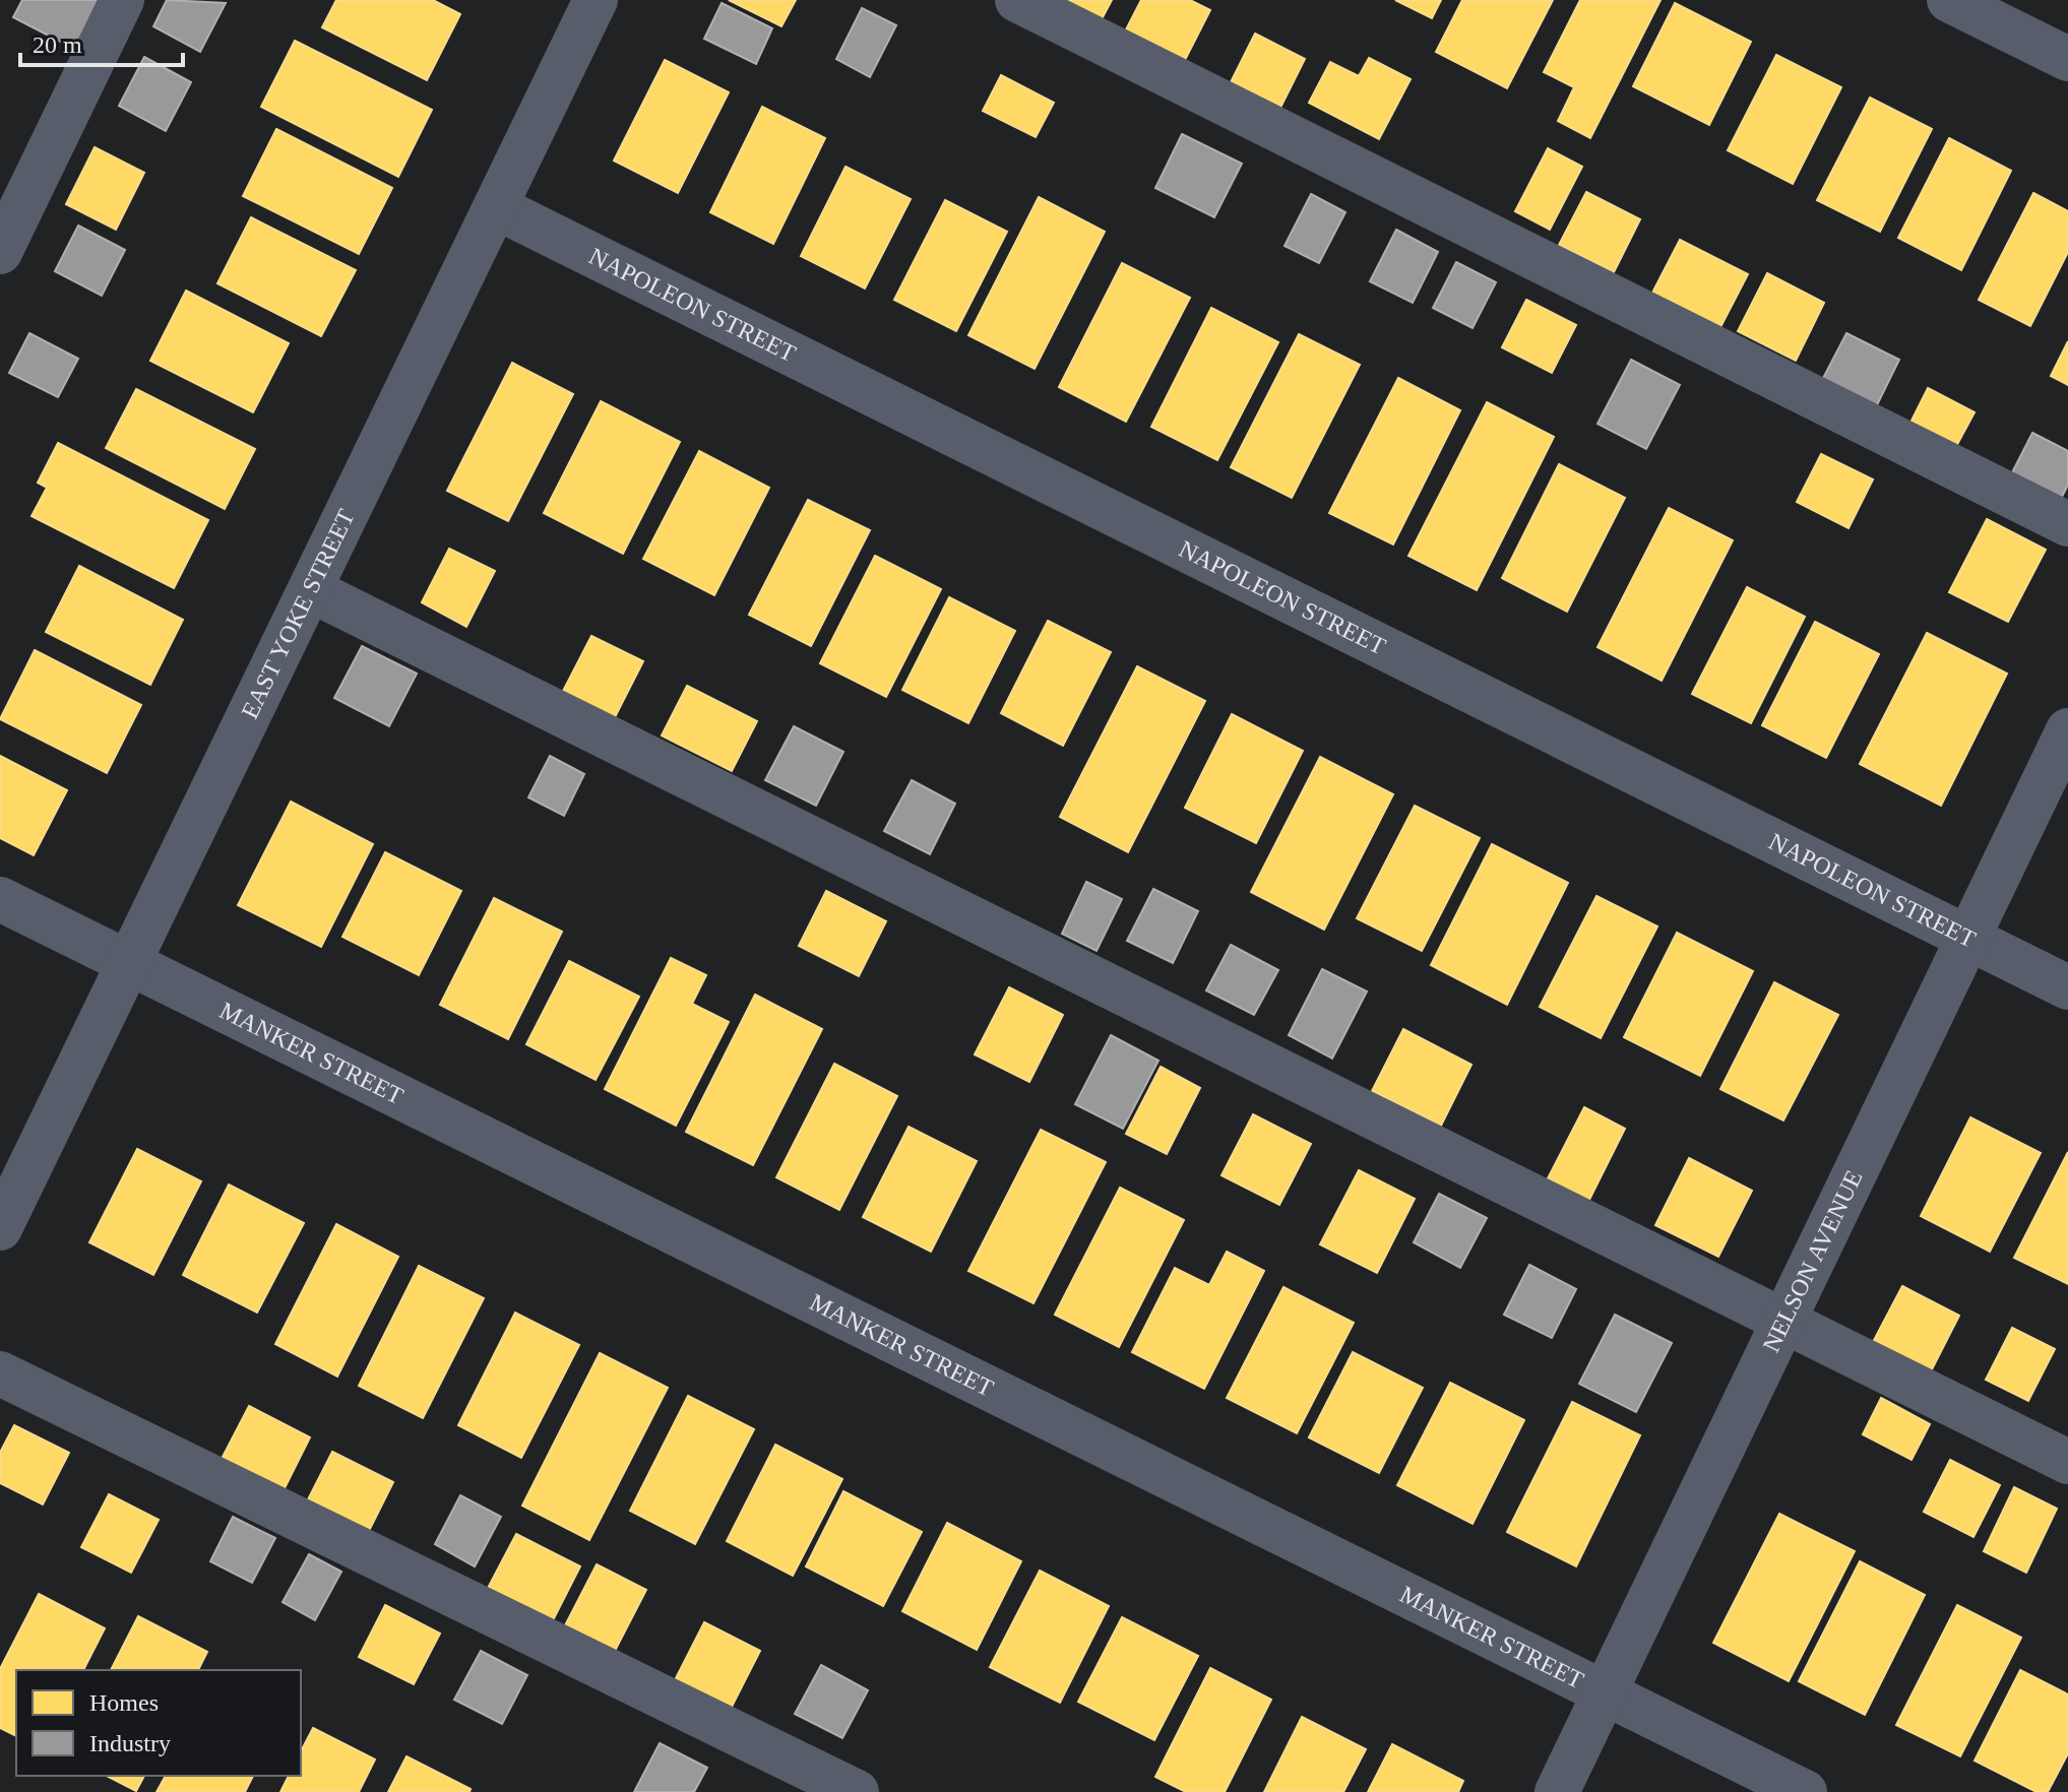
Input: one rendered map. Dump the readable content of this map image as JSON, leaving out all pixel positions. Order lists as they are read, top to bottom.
{
  "streets": {
    "street": [
      "NAPOLEON STREET",
      "EAST YOKE STREET",
      "MANKER STREET",
      "NELSON AVENUE"
    ]
  },
  "crossings": [
    ["NAPOLEON STREET", "EAST YOKE STREET"],
    ["NAPOLEON STREET", "NELSON AVENUE"],
    ["EAST YOKE STREET", "MANKER STREET"],
    ["MANKER STREET", "NELSON AVENUE"]
  ],
  "legend": ["Homes", "Industry"],
  "scale_bar": "20 m"
}
